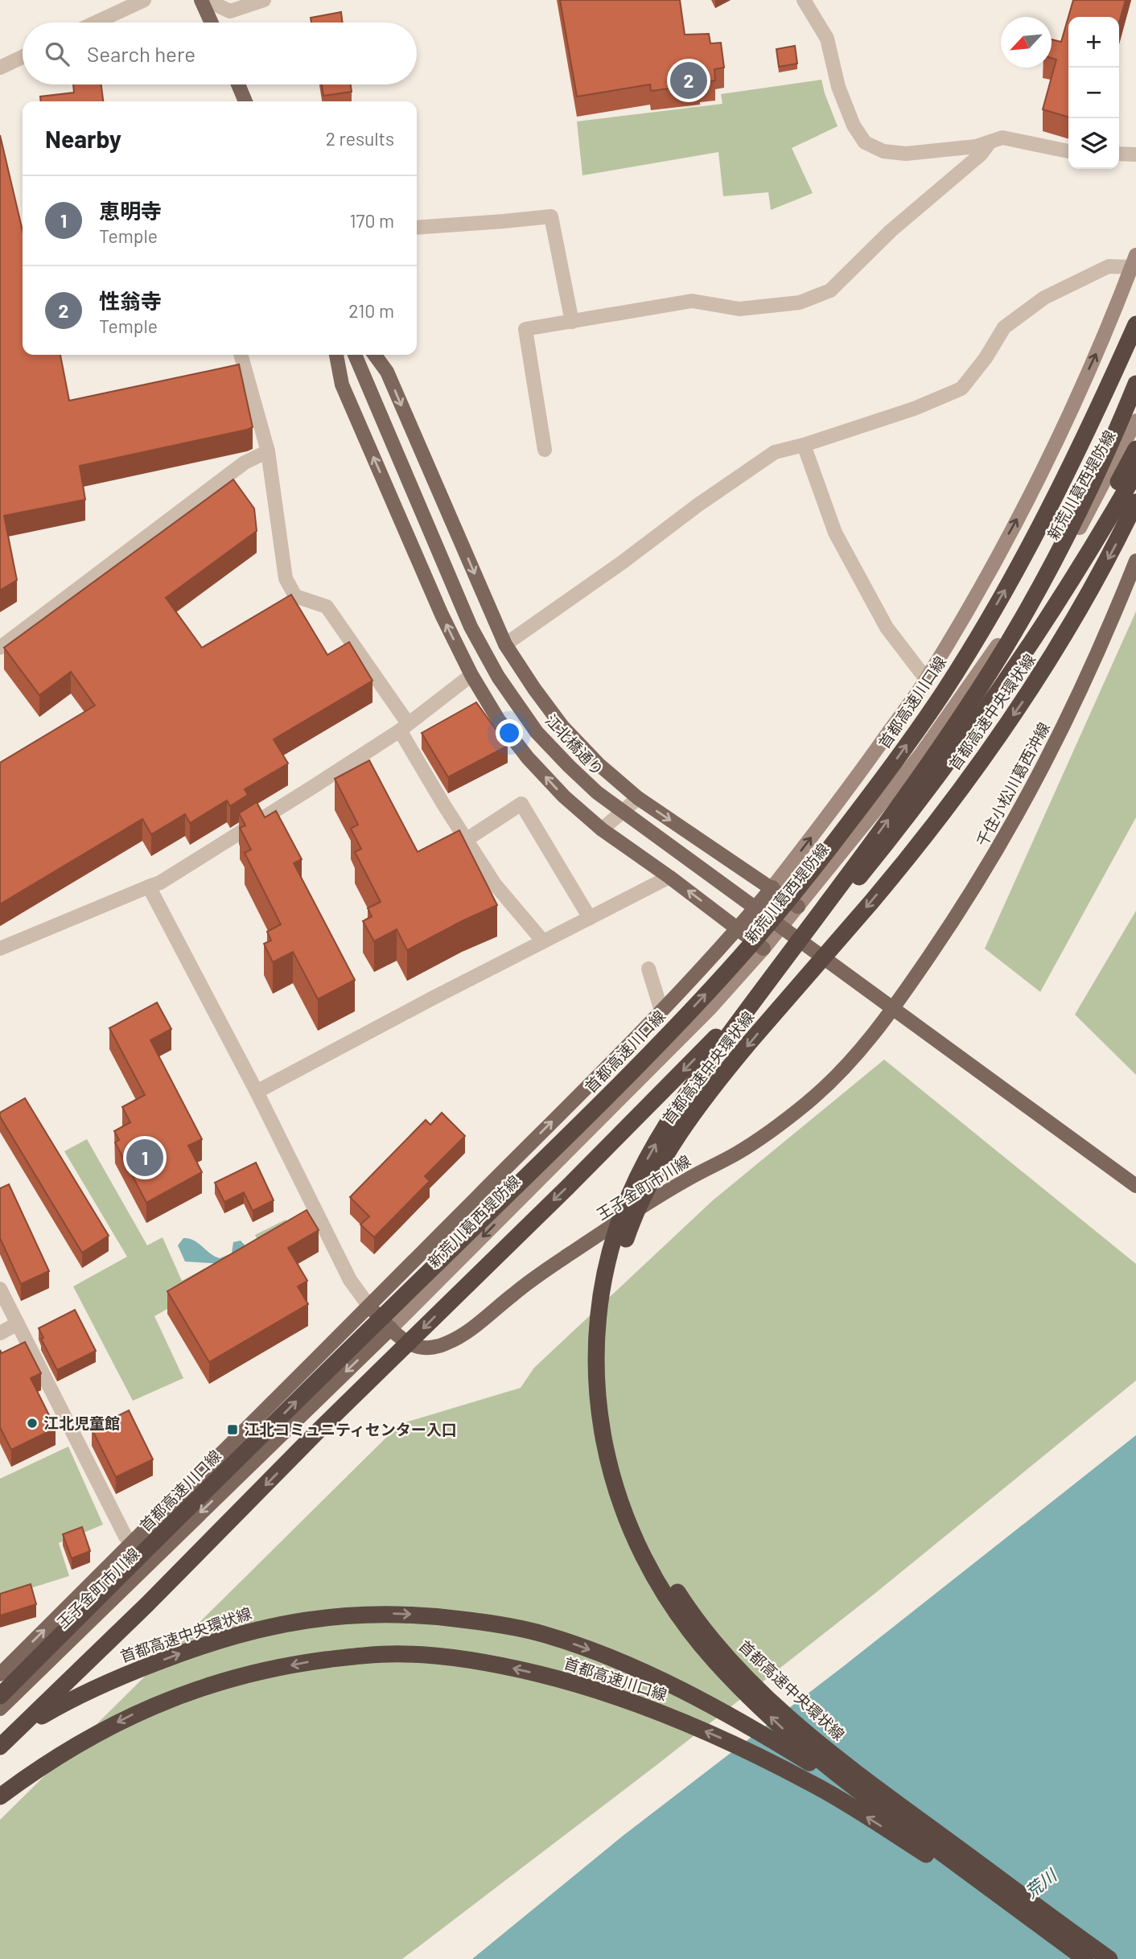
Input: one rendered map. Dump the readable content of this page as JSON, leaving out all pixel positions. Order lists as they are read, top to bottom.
{
  "streets": {
    "highway": ["首都高速川口線", "首都高速中央環状線"],
    "main road": [
      "新荒川葛西堤防線",
      "江北橋通り",
      "千住小松川葛西沖線",
      "王子金町市川線"
    ]
  },
  "crossings": [
    ["新荒川葛西堤防線", "王子金町市川線"],
    ["首都高速川口線", "首都高速中央環状線"],
    ["江北橋通り", "千住小松川葛西沖線"],
    ["江北橋通り", "王子金町市川線"],
    ["千住小松川葛西沖線", "王子金町市川線"]
  ],
  "water": ["荒川"],
  "places": {
    "other": ["江北児童館"],
    "transit": ["江北コミュニティセンター入口"]
  },
  "north": "bottom left",
  "page": {
    "map_buttons": ["+", "−"],
    "search": "Search here",
    "pins": ["2", "1"],
    "heading": ["Nearby", "2 results"],
    "list": [
      {
        "mark": "1",
        "name": "恵明寺",
        "note": "Temple",
        "value": "170 m"
      },
      {
        "mark": "2",
        "name": "性翁寺",
        "note": "Temple",
        "value": "210 m"
      }
    ]
  }
}
